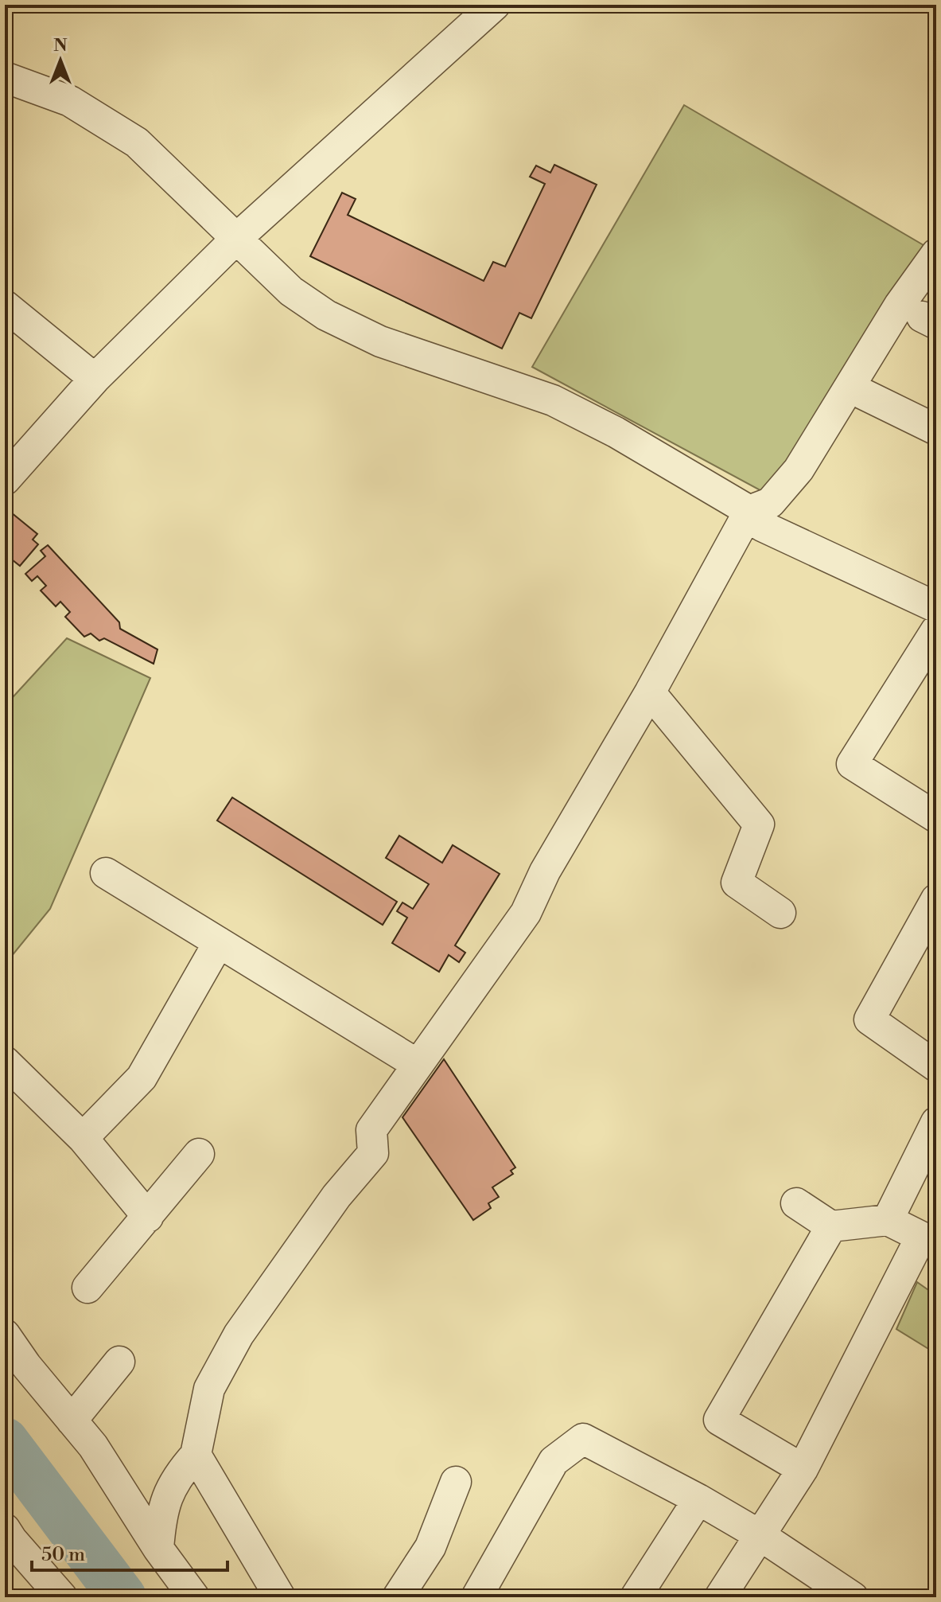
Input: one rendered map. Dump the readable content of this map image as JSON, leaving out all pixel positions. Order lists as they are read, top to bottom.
{
  "scale_bar": "50 m",
  "north": "top"
}
